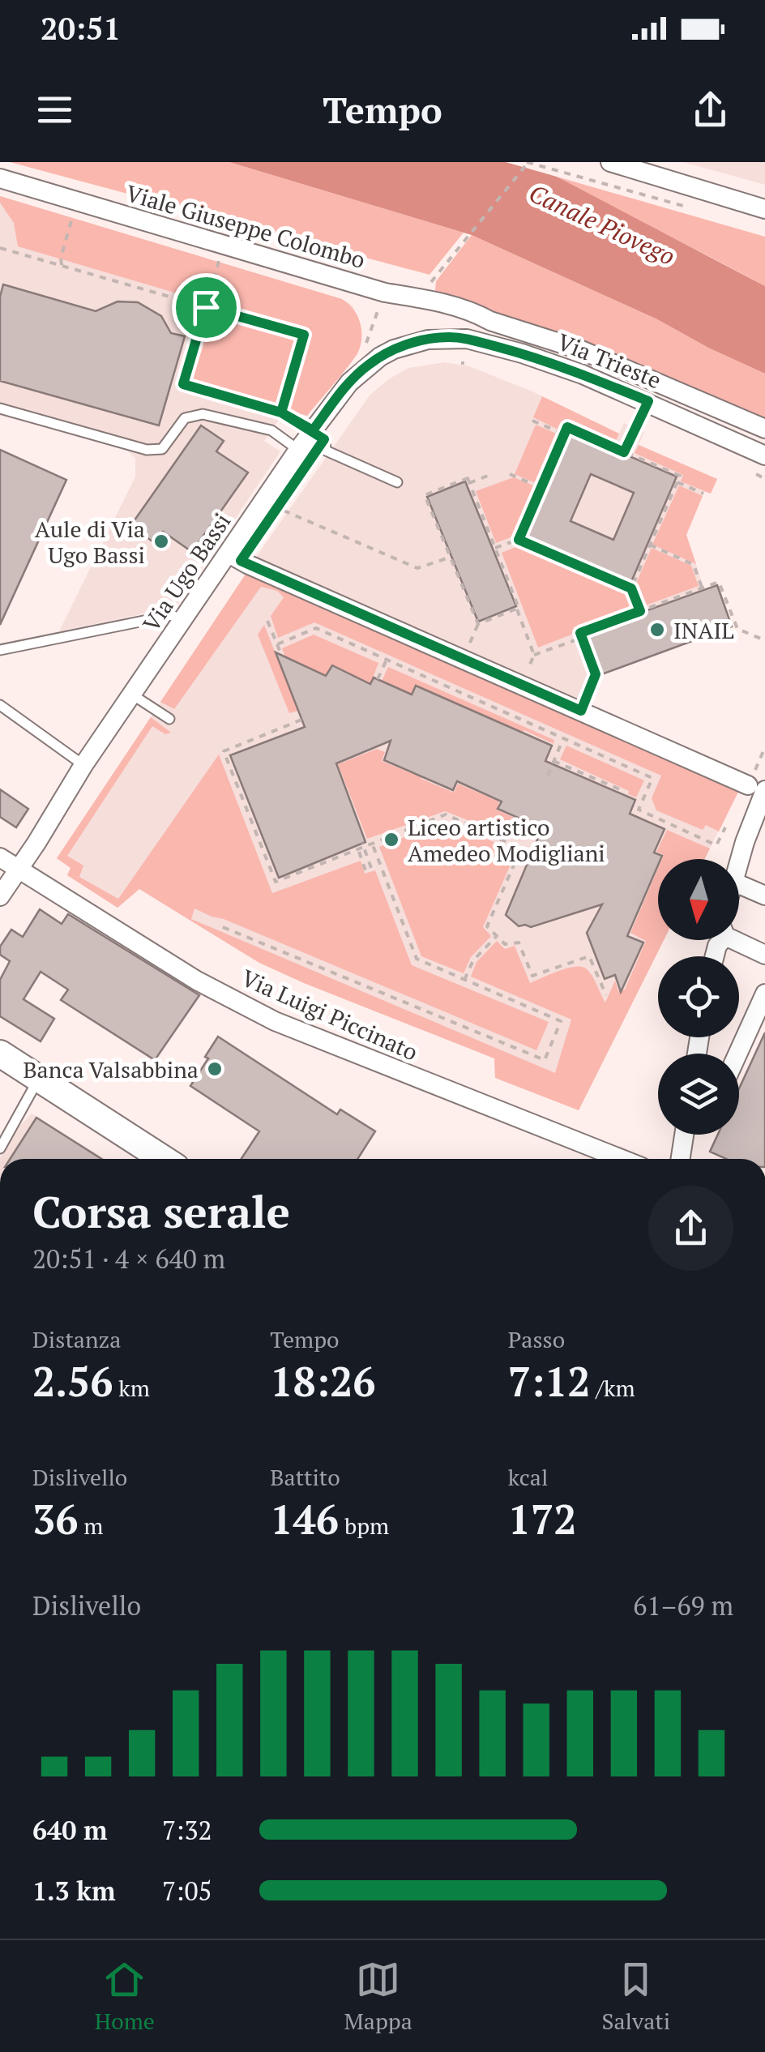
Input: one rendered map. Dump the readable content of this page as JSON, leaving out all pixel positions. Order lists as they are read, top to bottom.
{
  "streets": {
    "street": [
      "Viale Giuseppe Colombo",
      "Via Trieste",
      "Via Ugo Bassi",
      "Via Luigi Piccinato"
    ]
  },
  "crossings": [
    ["Via Trieste", "Via Ugo Bassi"],
    ["Via Ugo Bassi", "Via Luigi Piccinato"]
  ],
  "water": ["Canale Piovego"],
  "places": [
    "Aule di Via Ugo Bassi",
    "INAIL",
    "Liceo artistico Amedeo Modigliani",
    "Banca Valsabbina"
  ],
  "north": "bottom",
  "page": {
    "status": "20:51",
    "header": "Tempo",
    "heading": ["Corsa serale", "20:51 · 4 × 640 m"],
    "stats": [
      ["Distanza", "2.56 km"],
      ["Tempo", "18:26"],
      ["Passo", "7:12 /km"],
      ["Dislivello", "36 m"],
      ["Battito", "146 bpm"],
      ["kcal", "172"]
    ],
    "chart": ["Dislivello", "61–69 m"],
    "list": [
      {
        "name": "640 m",
        "note": "7:32"
      },
      {
        "name": "1.3 km",
        "note": "7:05"
      }
    ],
    "tabs": ["Home", "Mappa", "Salvati"]
  }
}
